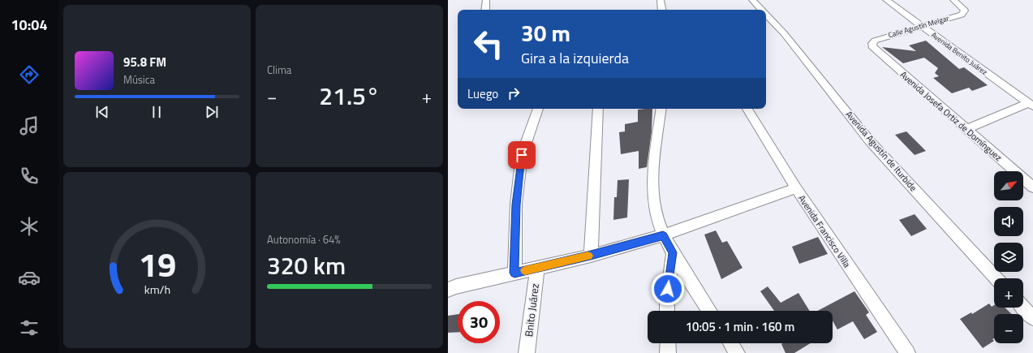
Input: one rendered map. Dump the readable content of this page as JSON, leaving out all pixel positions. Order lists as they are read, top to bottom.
{
  "streets": {
    "street": [
      "Calle Agustín Melgar",
      "Avenida Benito Juárez",
      "Avenida Josefa Ortiz de Domínguez",
      "Avenida Agustín de Iturbide",
      "Avenida Francisco Villa",
      "Bnito Juárez"
    ]
  },
  "crossings": [
    ["Calle Agustín Melgar", "Avenida Benito Juárez"],
    ["Calle Agustín Melgar", "Avenida Josefa Ortiz de Domínguez"]
  ],
  "north": "top right",
  "page": {
    "tabs": "10:04",
    "tile": [
      "Clima",
      ["Autonomía · 64%", "320 km"]
    ],
    "turn": ["30 m", "Gira a la izquierda"],
    "song": ["95.8 FM", "Música"],
    "then": "Luego",
    "heat": ["−", "21.5°", "+"],
    "map_buttons": ["+", "−"],
    "limit": "30",
    "trip": "10:05 · 1 min · 160 m",
    "gauge": ["19", "km/h"]
  }
}
